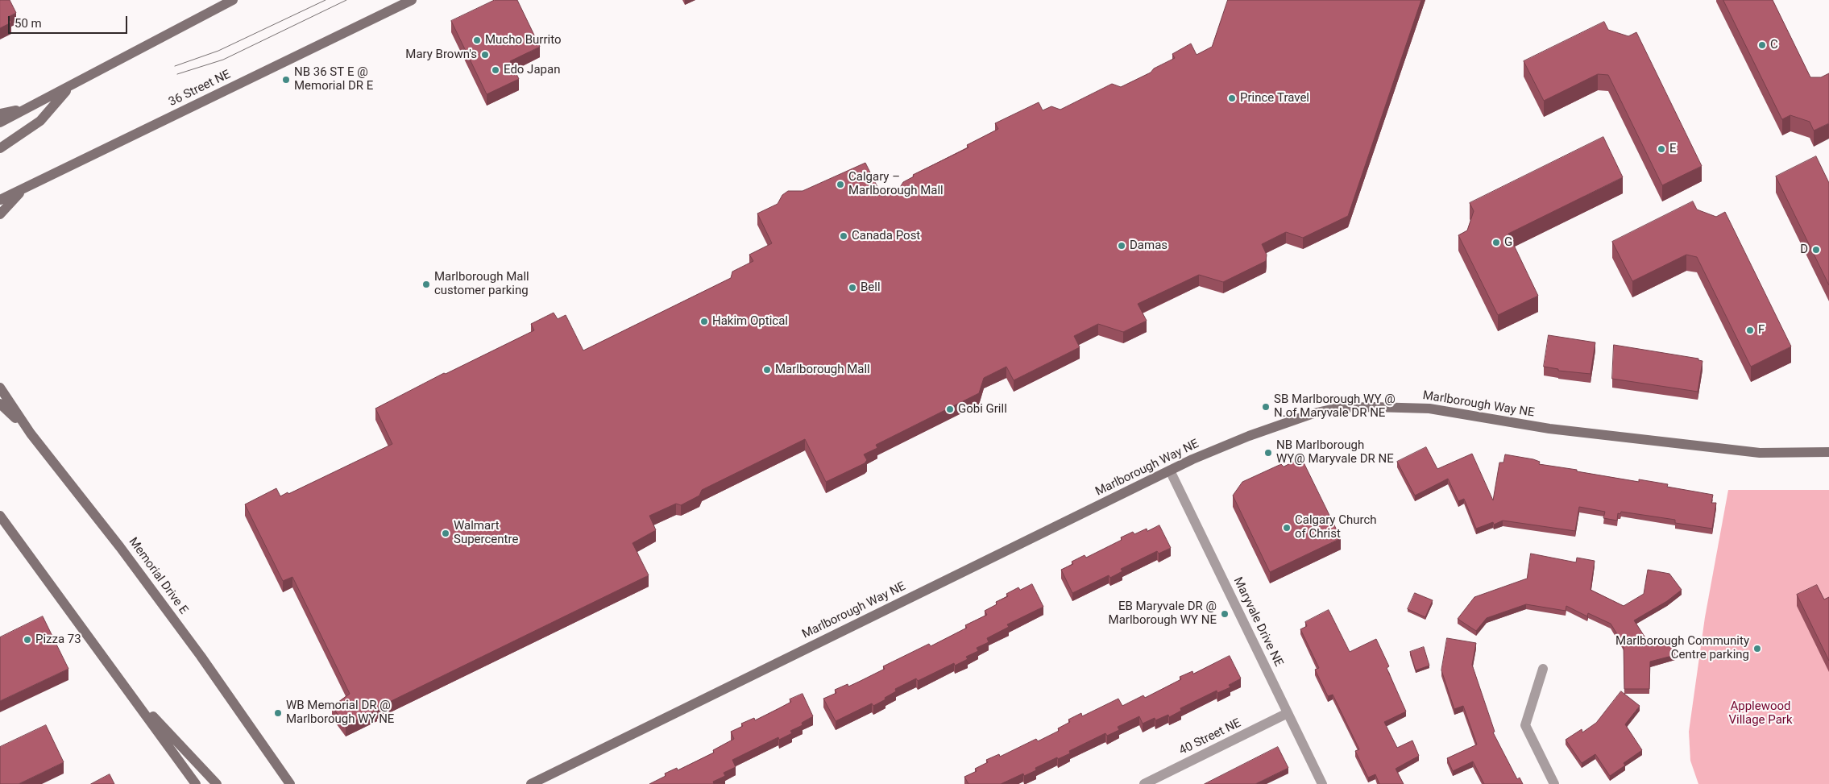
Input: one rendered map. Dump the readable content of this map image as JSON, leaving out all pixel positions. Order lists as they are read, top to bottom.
{
  "streets": {
    "main road": ["36 Street NE", "Marlborough Way NE", "Memorial Drive E"],
    "street": ["Maryvale Drive NE", "40 Street NE"]
  },
  "crossings": [
    ["Marlborough Way NE", "Maryvale Drive NE"],
    ["Maryvale Drive NE", "40 Street NE"]
  ],
  "parks": ["Applewood Village Park"],
  "places": [
    "Mucho Burrito",
    "C",
    "Mary Brown's",
    "Edo Japan",
    "NB 36 ST E @ Memorial DR E",
    "Prince Travel",
    "E",
    "Calgary – Marlborough Mall",
    "Canada Post",
    "G",
    "Damas",
    "D",
    "Marlborough Mall customer parking",
    "Bell",
    "Hakim Optical",
    "F",
    "Marlborough Mall",
    "SB Marlborough WY @ N.of Maryvale DR NE",
    "Gobi Grill",
    "NB Marlborough WY@ Maryvale DR NE",
    "Calgary Church of Christ",
    "Walmart Supercentre",
    "EB Maryvale DR @ Marlborough WY NE",
    "Pizza 73",
    "Marlborough Community Centre parking",
    "WB Memorial DR @ Marlborough WY NE"
  ],
  "scale_bar": "50 m"
}
